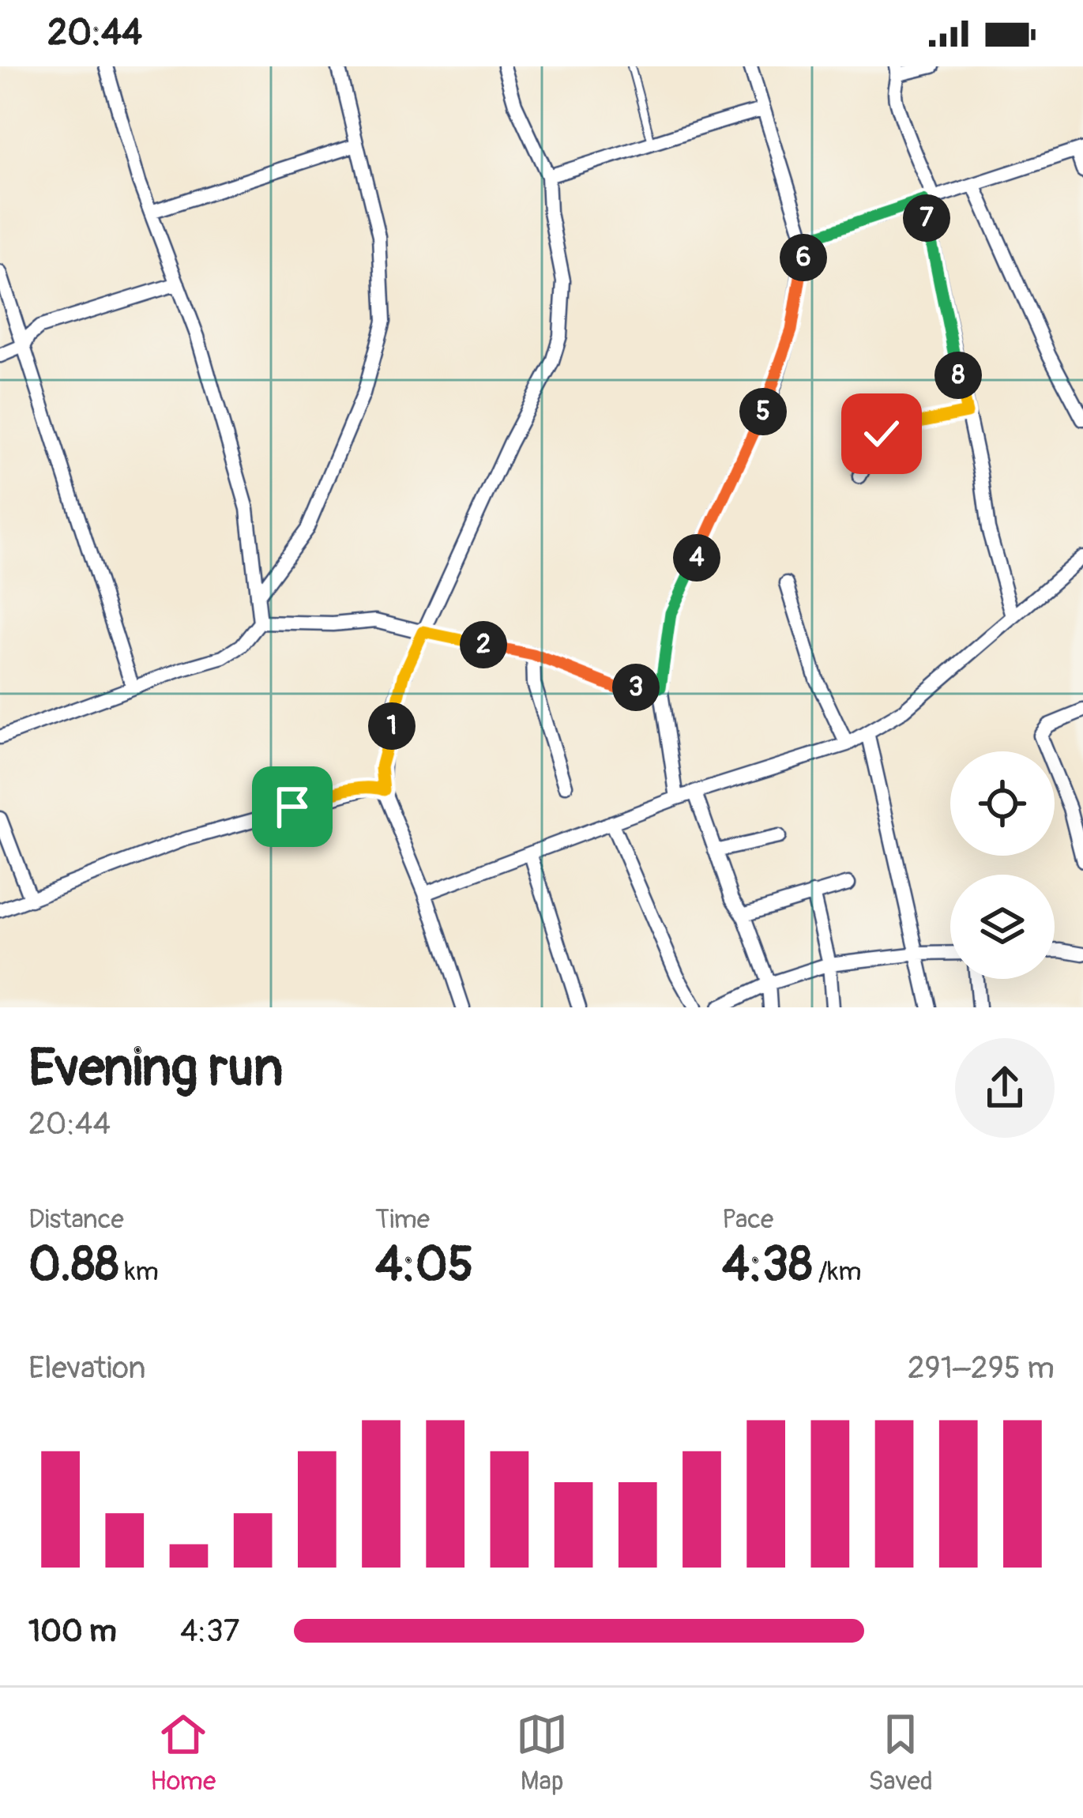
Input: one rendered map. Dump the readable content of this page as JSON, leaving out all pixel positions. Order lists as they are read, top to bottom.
{
  "page": {
    "status": "20:44",
    "pins": [
      "7",
      "6",
      "8",
      "5",
      "4",
      "2",
      "3",
      "1"
    ],
    "heading": ["Evening run", "20:44"],
    "stats": [
      ["Distance", "0.88 km"],
      ["Time", "4:05"],
      ["Pace", "4:38 /km"]
    ],
    "chart": ["Elevation", "291–295 m"],
    "list": [
      {
        "name": "100 m",
        "note": "4:37"
      }
    ],
    "tabs": ["Home", "Map", "Saved"]
  }
}
